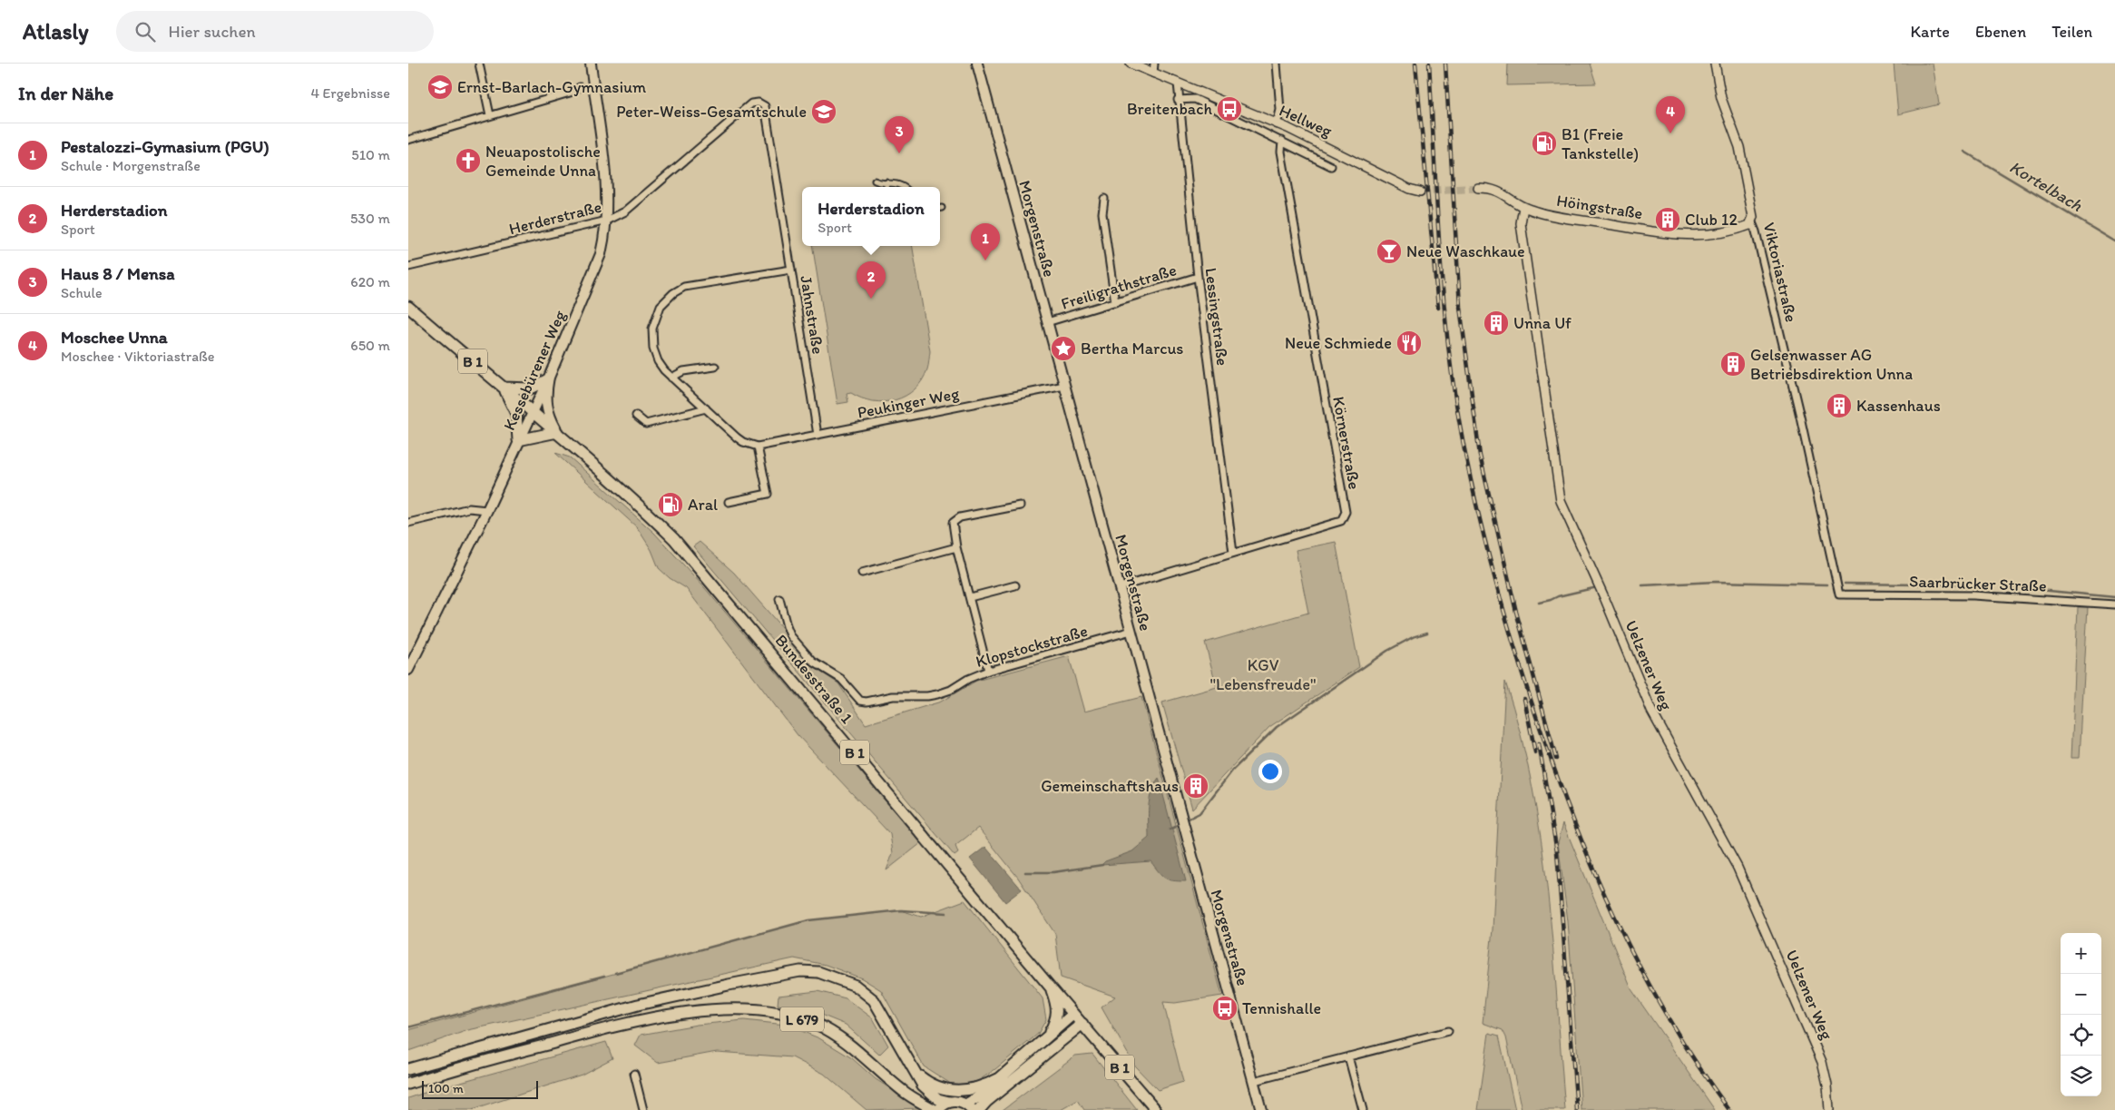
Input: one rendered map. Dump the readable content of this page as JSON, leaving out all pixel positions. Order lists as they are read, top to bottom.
{
  "streets": {
    "main road": [
      "Morgenstraße",
      "B 1",
      "Kessebürener Weg",
      "Bundesstraße 1",
      "L 679"
    ],
    "street": [
      "Hellweg",
      "Höingstraße",
      "Herderstraße",
      "Viktoriastraße",
      "Freiligrathstraße",
      "Jahnstraße",
      "Lessingstraße",
      "Peukinger Weg",
      "Körnerstraße",
      "Saarbrücker Straße",
      "Klopstockstraße",
      "Uelzener Weg"
    ]
  },
  "crossings": [
    ["Hellweg", "Lessingstraße"],
    ["Hellweg", "Körnerstraße"],
    ["Höingstraße", "Viktoriastraße"],
    ["Höingstraße", "Uelzener Weg"],
    ["Herderstraße", "Jahnstraße"],
    ["Herderstraße", "Kessebürener Weg"],
    ["Morgenstraße", "Freiligrathstraße"],
    ["Morgenstraße", "Peukinger Weg"],
    ["Morgenstraße", "Körnerstraße"],
    ["Morgenstraße", "Klopstockstraße"],
    ["Viktoriastraße", "Saarbrücker Straße"],
    ["Freiligrathstraße", "Lessingstraße"],
    ["Jahnstraße", "Peukinger Weg"],
    ["Lessingstraße", "Körnerstraße"],
    ["B 1", "Kessebürener Weg"],
    ["B 1", "Bundesstraße 1"],
    ["Kessebürener Weg", "Bundesstraße 1"]
  ],
  "water": ["Kortelbach"],
  "parks": ["KGV \"Lebensfreude\""],
  "places": {
    "school or university": ["Ernst-Barlach-Gymnasium", "Peter-Weiss-Gesamtschule"],
    "bus stop": ["Breitenbach", "Tennishalle"],
    "fuel station": ["B1 (Freie Tankstelle)", "Aral"],
    "church": ["Neuapostolische Gemeinde Unna"],
    "building": [
      "Club 12",
      "Unna Uf",
      "Gelsenwasser AG Betriebsdirektion Unna",
      "Kassenhaus",
      "Gemeinschaftshaus"
    ],
    "bar": ["Neue Waschkaue"],
    "restaurant": ["Neue Schmiede"],
    "place": ["Bertha Marcus"]
  },
  "scale_bar": "100 m",
  "page": {
    "header": "Atlasly",
    "search": "Hier suchen",
    "nav": ["Karte", "Ebenen", "Teilen"],
    "heading": ["In der Nähe", "4 Ergebnisse"],
    "pins": [
      "4",
      "3",
      "1",
      "2"
    ],
    "list": [
      {
        "mark": "1",
        "name": "Pestalozzi-Gymasium (PGU)",
        "note": "Schule · Morgenstraße",
        "value": "510 m"
      },
      {
        "mark": "2",
        "name": "Herderstadion",
        "note": "Sport",
        "value": "530 m"
      },
      {
        "mark": "3",
        "name": "Haus 8 / Mensa",
        "note": "Schule",
        "value": "620 m"
      },
      {
        "mark": "4",
        "name": "Moschee Unna",
        "note": "Moschee · Viktoriastraße",
        "value": "650 m"
      }
    ],
    "popup": ["Herderstadion", "Sport"],
    "map_buttons": ["+", "−"],
    "scale": "100 m"
  }
}
